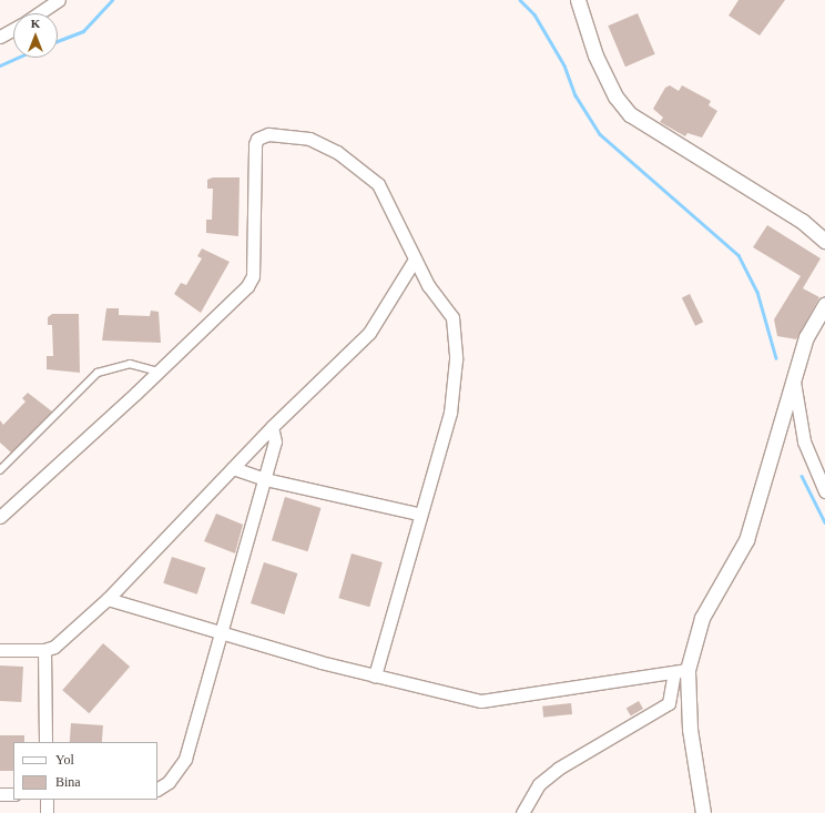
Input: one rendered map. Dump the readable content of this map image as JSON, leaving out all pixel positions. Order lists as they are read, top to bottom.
{
  "legend": ["Yol", "Bina"],
  "north": "top"
}
